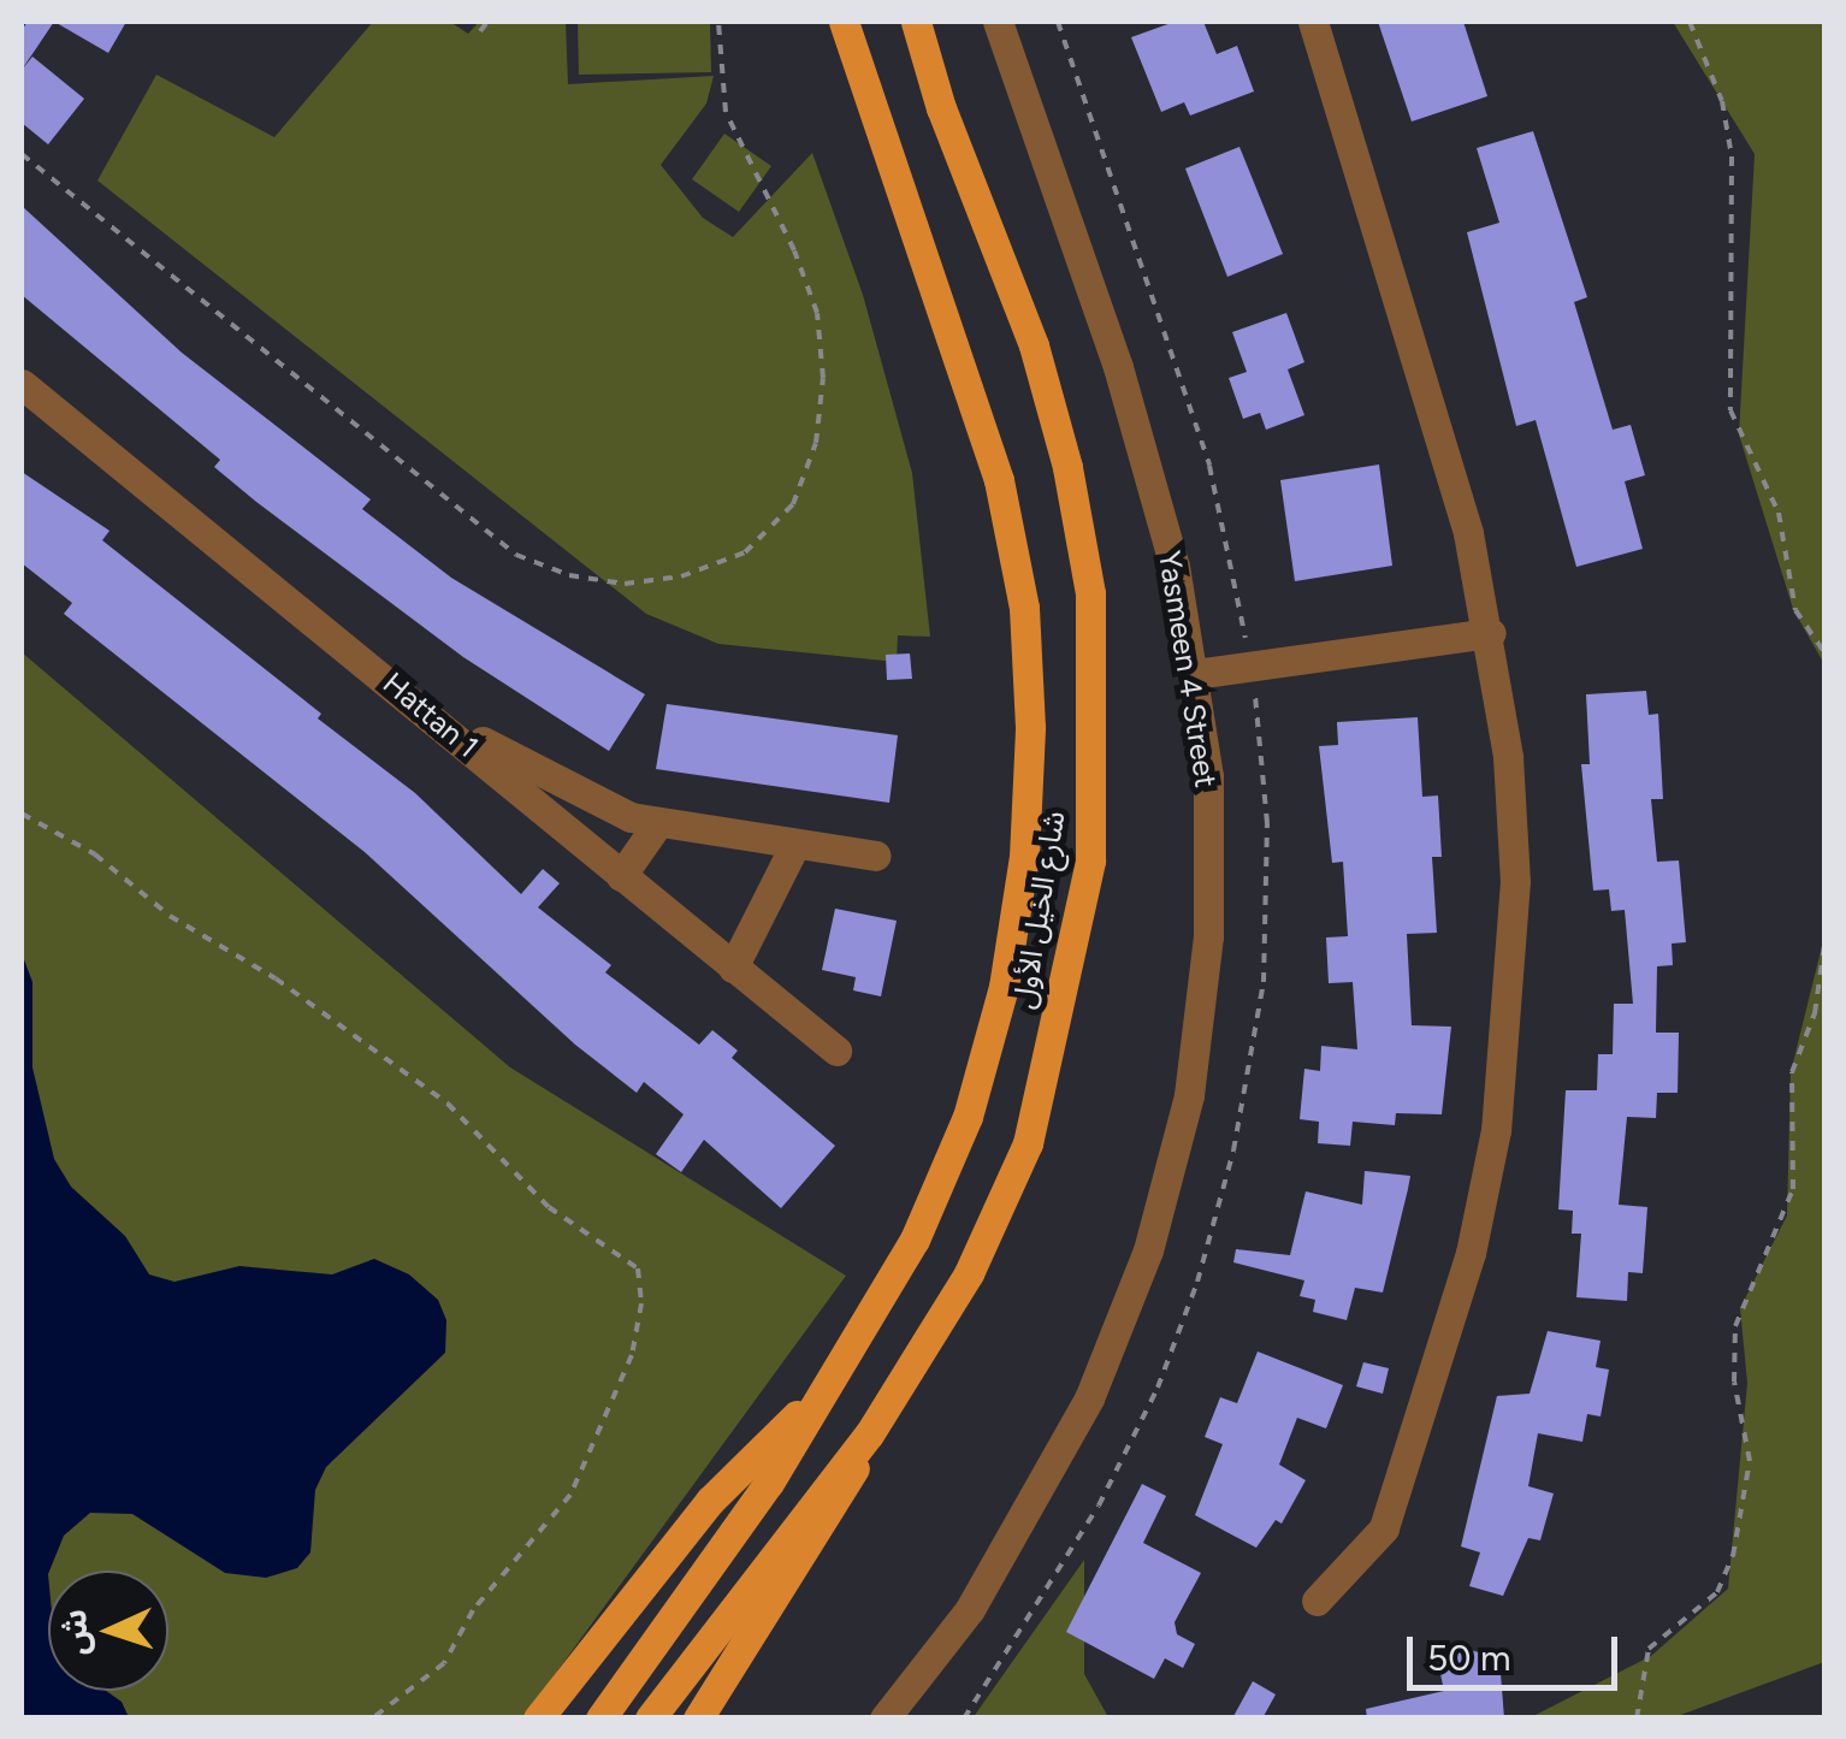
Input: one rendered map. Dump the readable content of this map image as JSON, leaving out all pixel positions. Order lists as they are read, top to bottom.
{
  "streets": {
    "main road": ["شارع الخيل الأول"],
    "street": ["Yasmeen 4 Street", "Hattan 1"]
  },
  "scale_bar": "50 m",
  "north": "left"
}
